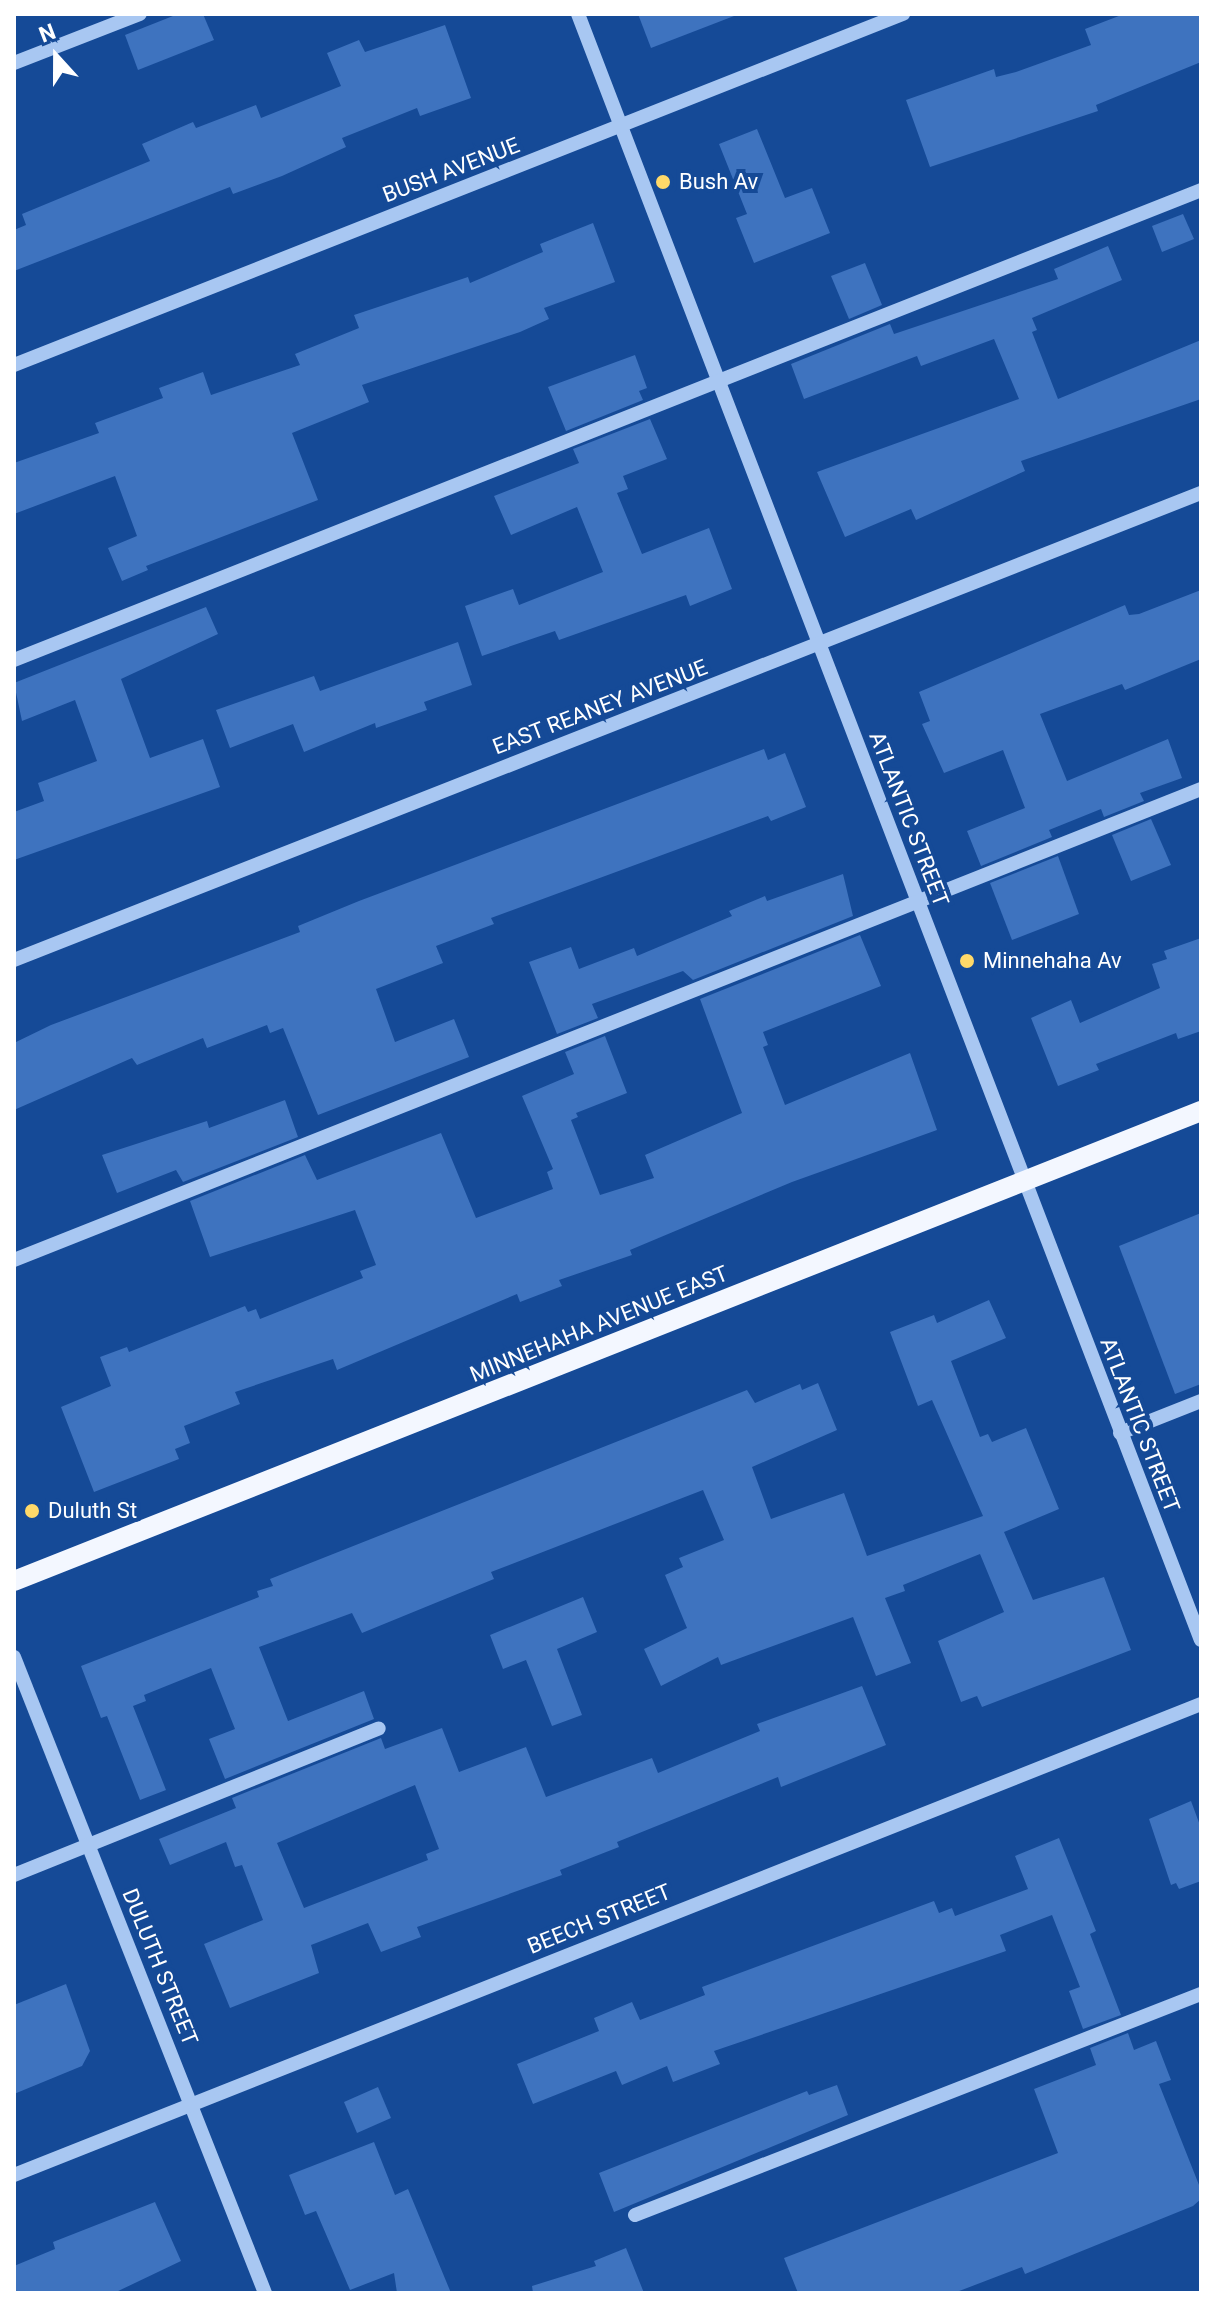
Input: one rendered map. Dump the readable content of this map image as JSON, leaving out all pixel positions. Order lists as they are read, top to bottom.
{
  "streets": {
    "main road": ["MINNEHAHA AVENUE EAST"],
    "street": [
      "BUSH AVENUE",
      "EAST REANEY AVENUE",
      "ATLANTIC STREET",
      "BEECH STREET",
      "DULUTH STREET"
    ]
  },
  "crossings": [
    ["BUSH AVENUE", "ATLANTIC STREET"],
    ["EAST REANEY AVENUE", "ATLANTIC STREET"],
    ["ATLANTIC STREET", "MINNEHAHA AVENUE EAST"],
    ["BEECH STREET", "DULUTH STREET"]
  ],
  "places": ["Bush Av", "Minnehaha Av", "Duluth St"],
  "north": "top"
}
